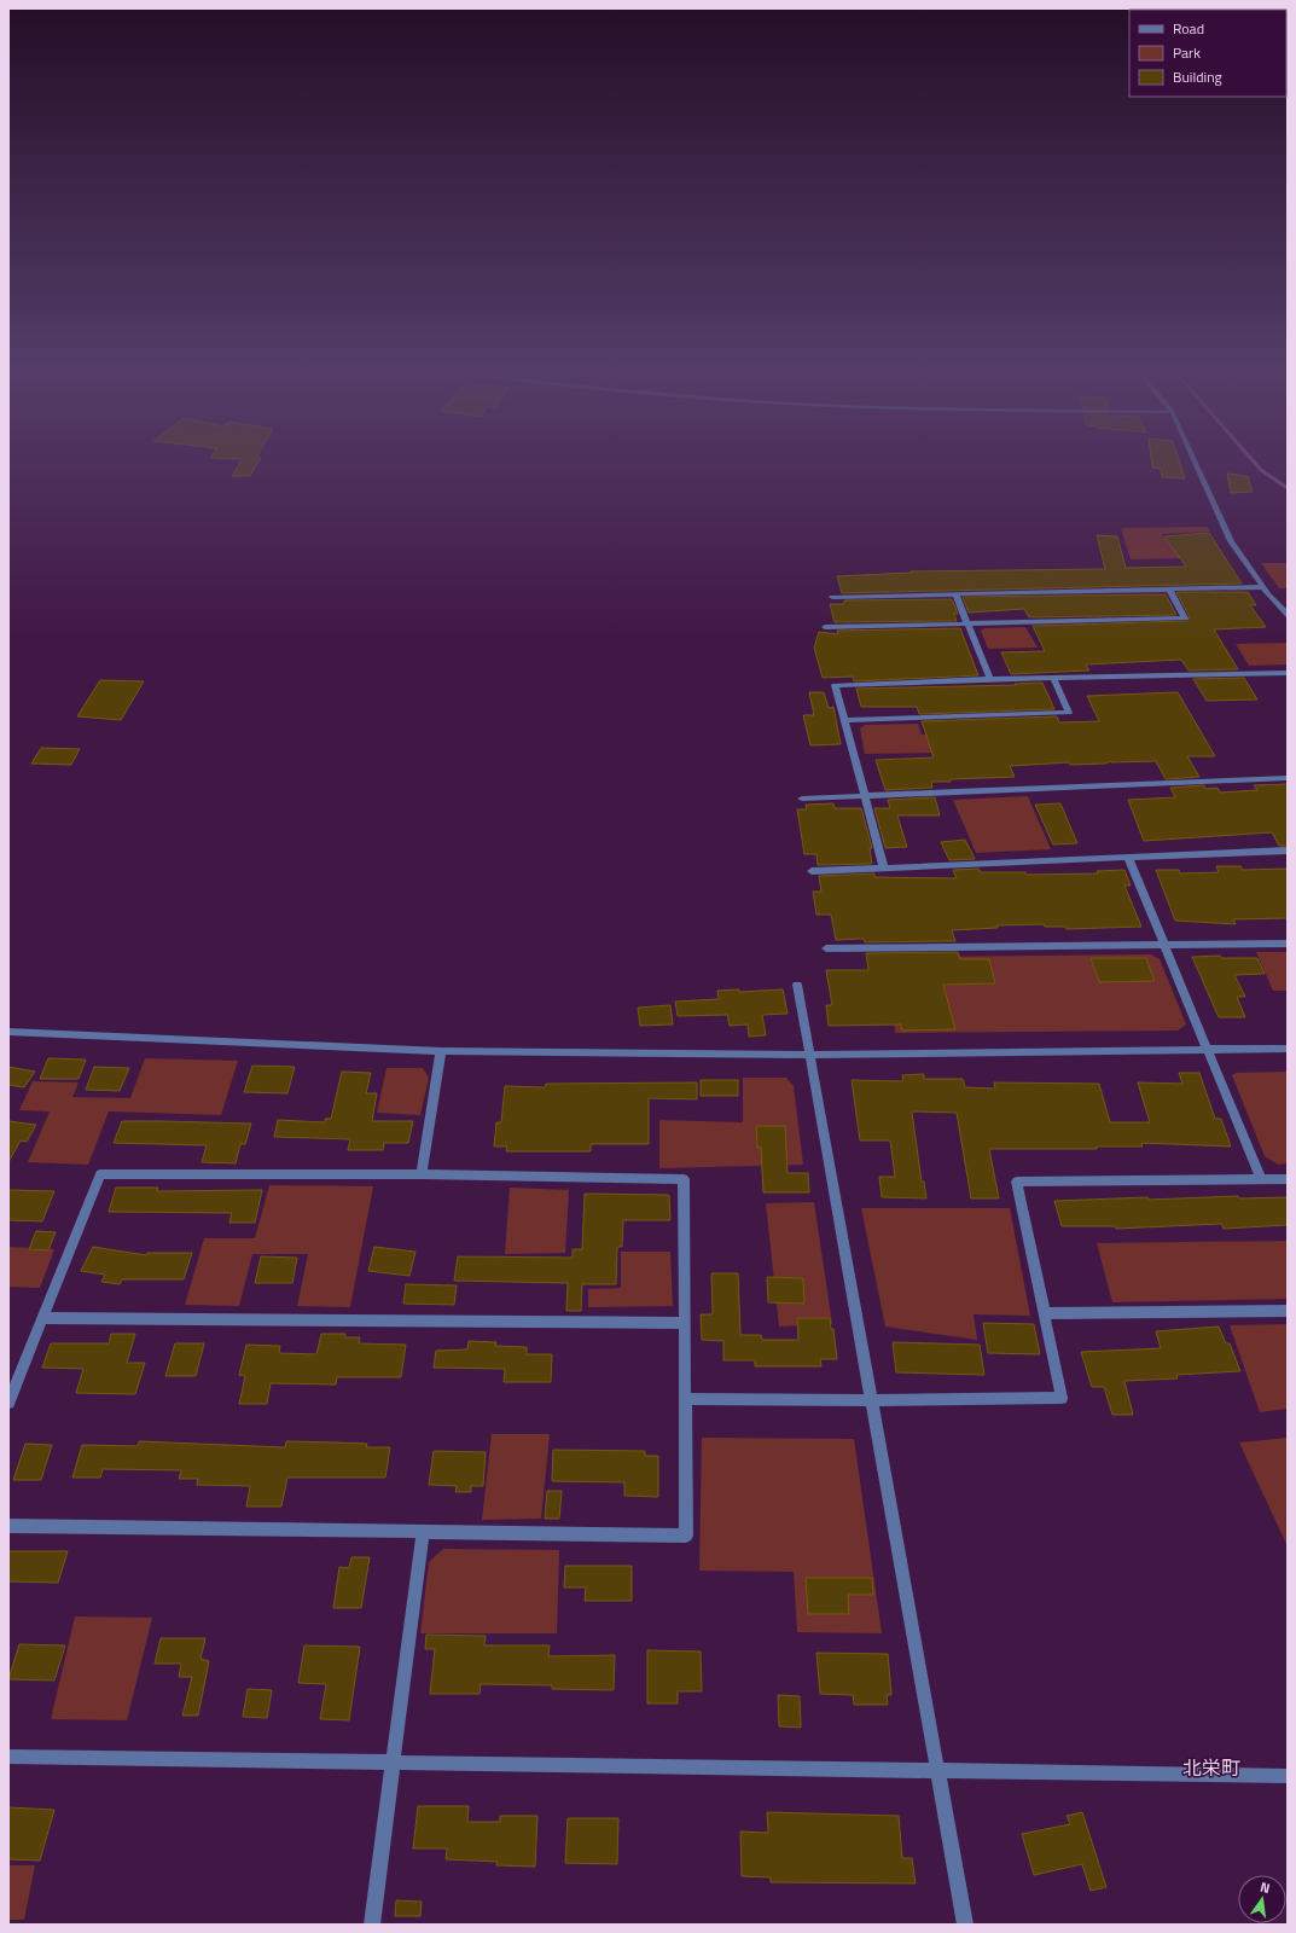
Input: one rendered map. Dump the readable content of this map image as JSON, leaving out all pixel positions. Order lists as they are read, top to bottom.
{
  "districts": ["北栄町"],
  "legend": ["Road", "Park", "Building"],
  "north": "top"
}
